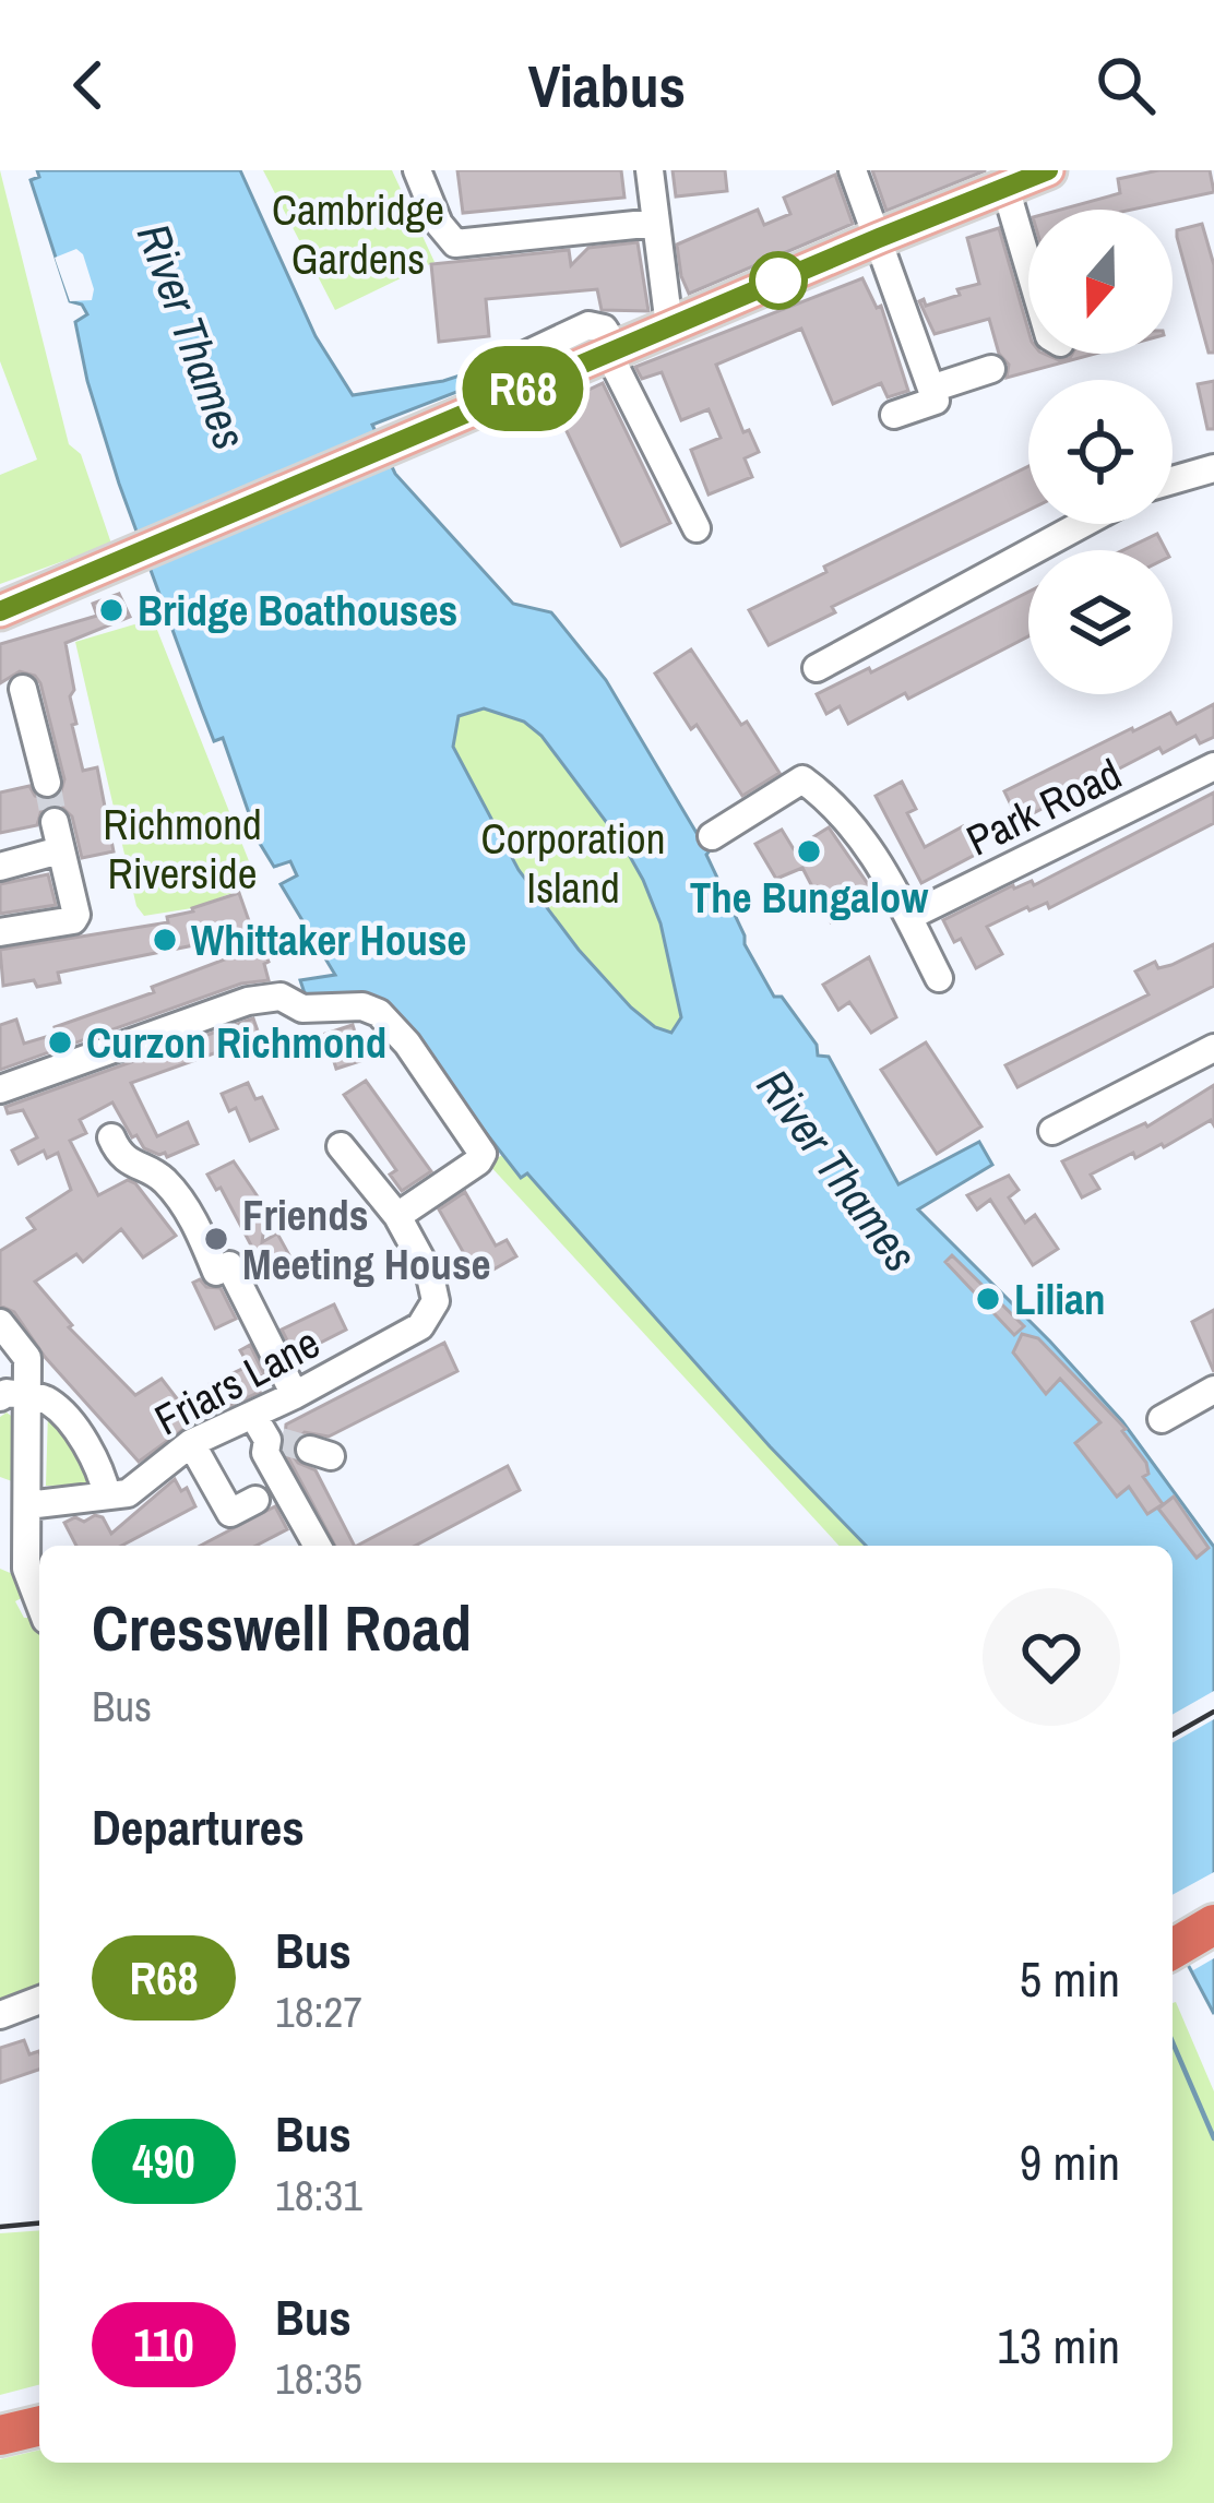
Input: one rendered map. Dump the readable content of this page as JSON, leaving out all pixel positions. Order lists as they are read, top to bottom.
{
  "streets": {
    "street": ["Park Road", "Friars Lane"]
  },
  "water": ["River Thames"],
  "parks": ["Cambridge Gardens", "Richmond Riverside", "Corporation Island"],
  "places": [
    "Bridge Boathouses",
    "The Bungalow",
    "Whittaker House",
    "Curzon Richmond",
    "Friends Meeting House",
    "Lilian"
  ],
  "lines": ["bus line R68"],
  "north": "bottom",
  "page": {
    "header": "Viabus",
    "on_map": "R68",
    "heading": [
      ["Cresswell Road", "Bus"],
      "Departures"
    ],
    "list": [
      {
        "mark": "R68",
        "name": "Bus",
        "note": "18:27",
        "value": "5 min"
      },
      {
        "mark": "490",
        "name": "Bus",
        "note": "18:31",
        "value": "9 min"
      },
      {
        "mark": "110",
        "name": "Bus",
        "note": "18:35",
        "value": "13 min"
      }
    ]
  }
}
